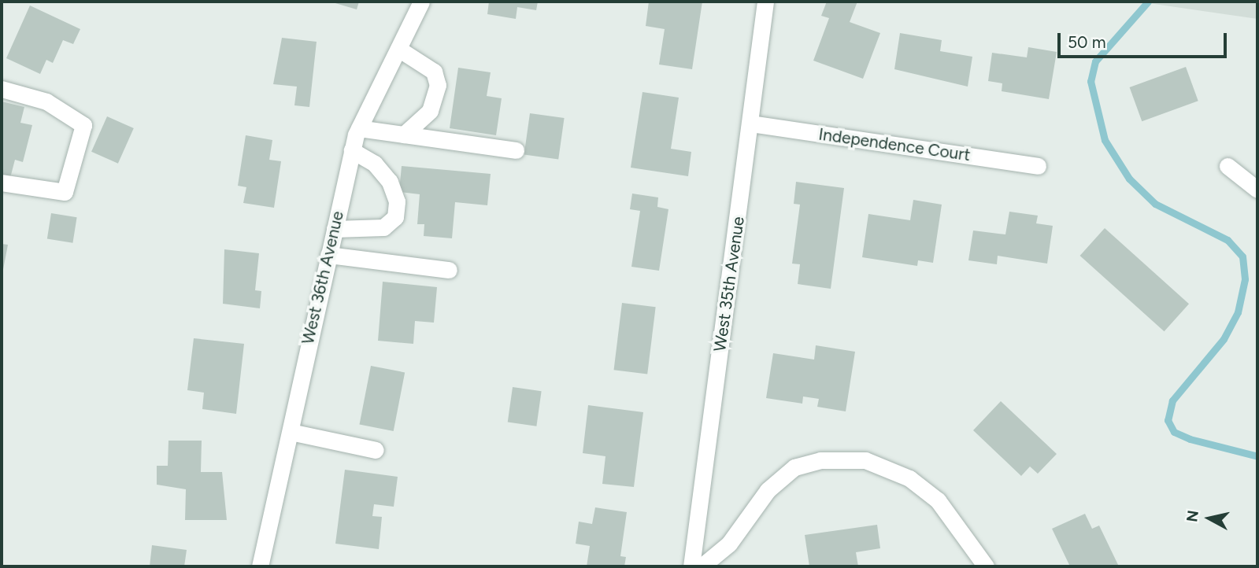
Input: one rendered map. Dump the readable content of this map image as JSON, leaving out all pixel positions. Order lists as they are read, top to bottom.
{
  "streets": {
    "street": ["Independence Court", "West 36th Avenue", "West 35th Avenue"]
  },
  "crossings": [
    ["Independence Court", "West 35th Avenue"]
  ],
  "scale_bar": "50 m",
  "north": "left"
}
